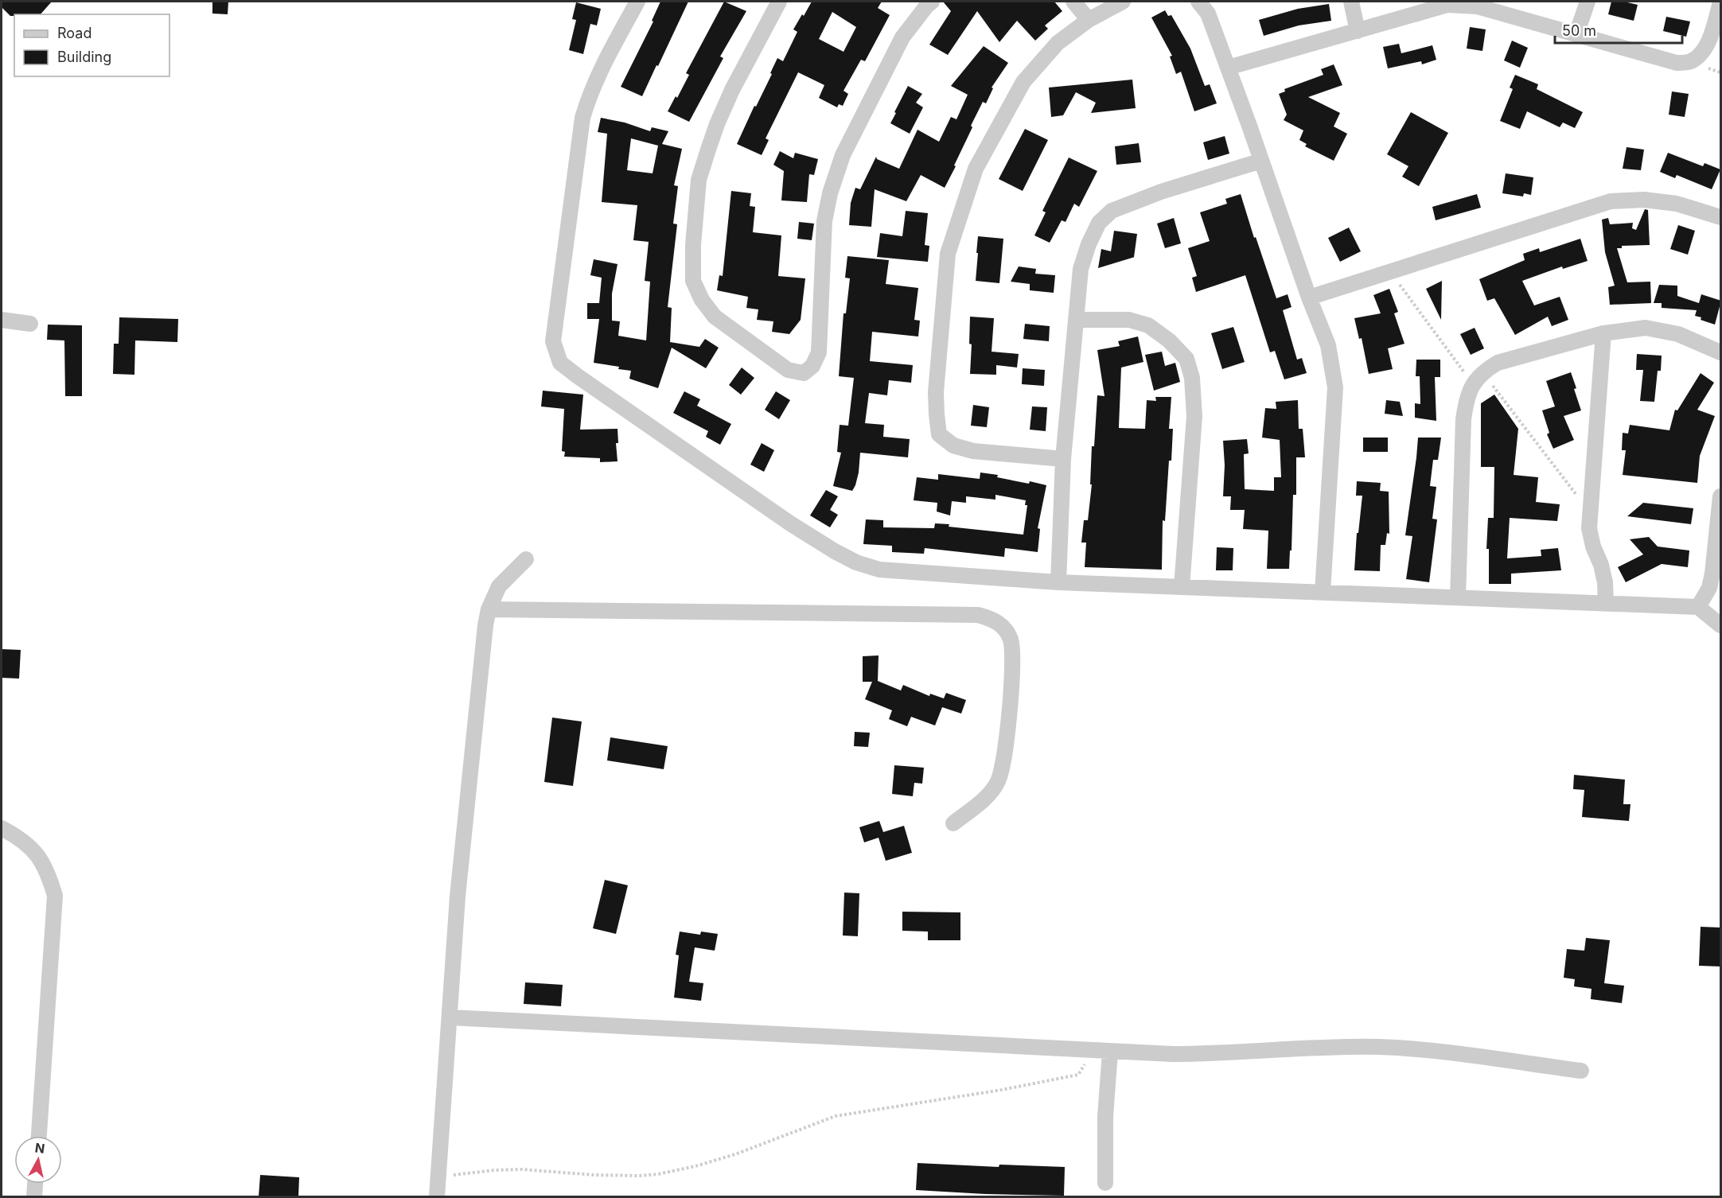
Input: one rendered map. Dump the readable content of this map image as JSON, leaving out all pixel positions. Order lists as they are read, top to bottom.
{
  "legend": ["Road", "Building"],
  "scale_bar": "50 m",
  "north": "top"
}
